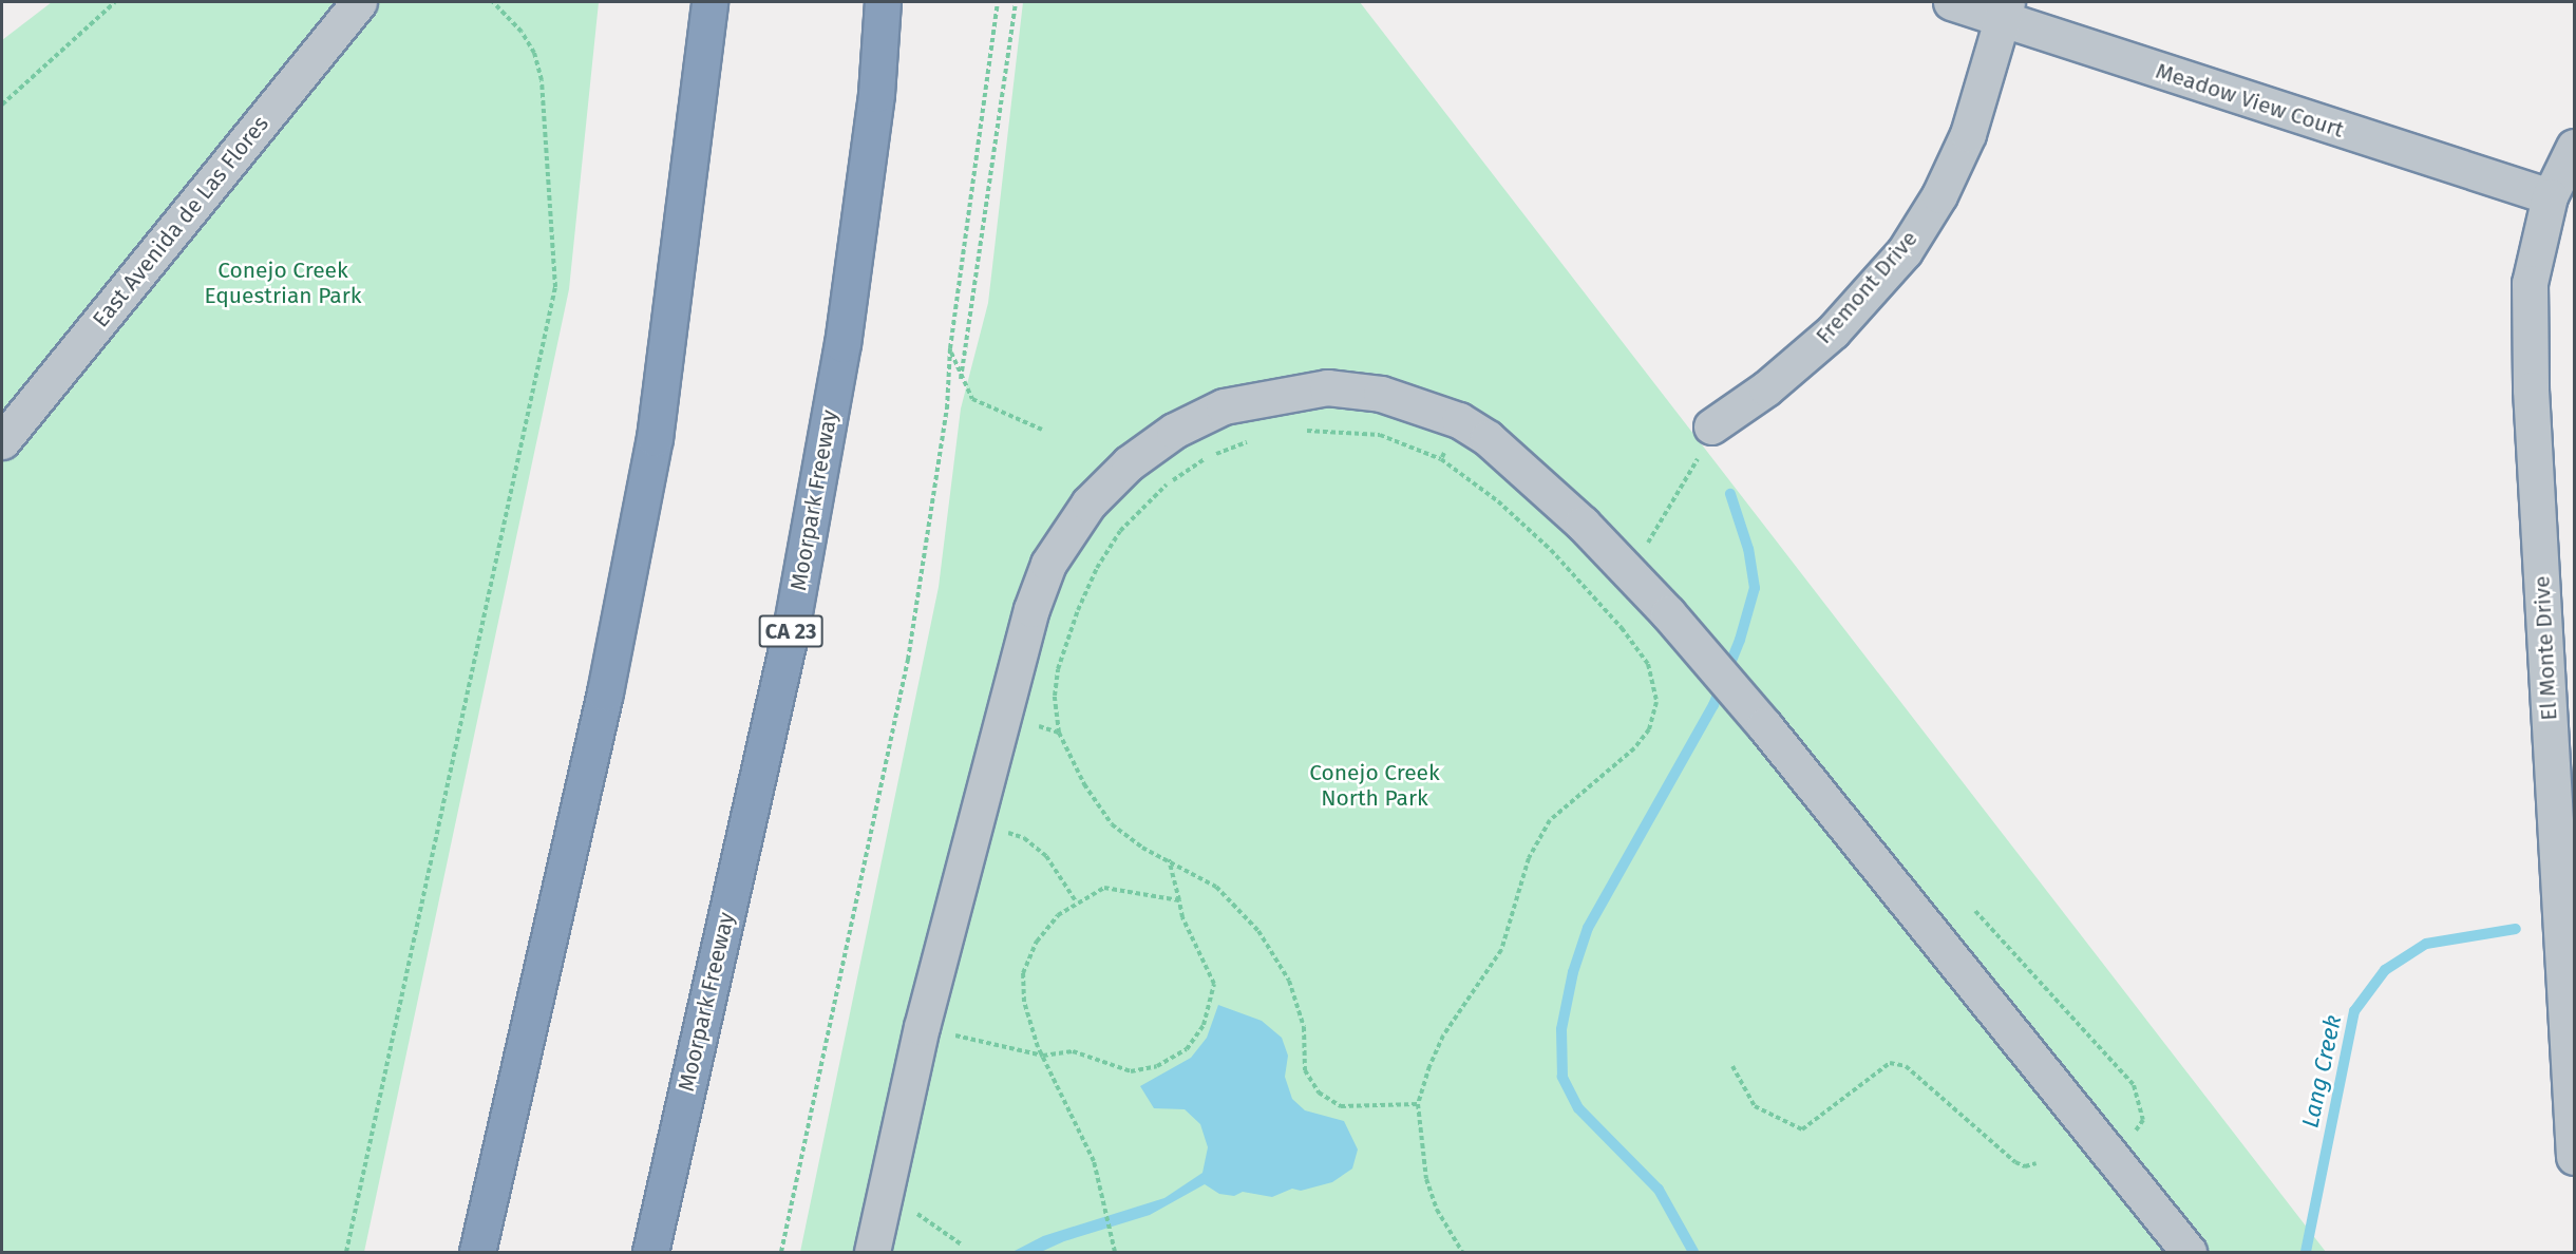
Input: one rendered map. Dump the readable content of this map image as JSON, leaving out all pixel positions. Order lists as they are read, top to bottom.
{
  "streets": {
    "highway": ["Moorpark Freeway", "CA 23"],
    "street": [
      "Meadow View Court",
      "East Avenida de Las Flores",
      "Fremont Drive",
      "El Monte Drive"
    ]
  },
  "crossings": [
    ["Meadow View Court", "Fremont Drive"],
    ["Meadow View Court", "El Monte Drive"]
  ],
  "water": ["Lang Creek"],
  "parks": ["Conejo Creek Equestrian Park", "Conejo Creek North Park"]
}
